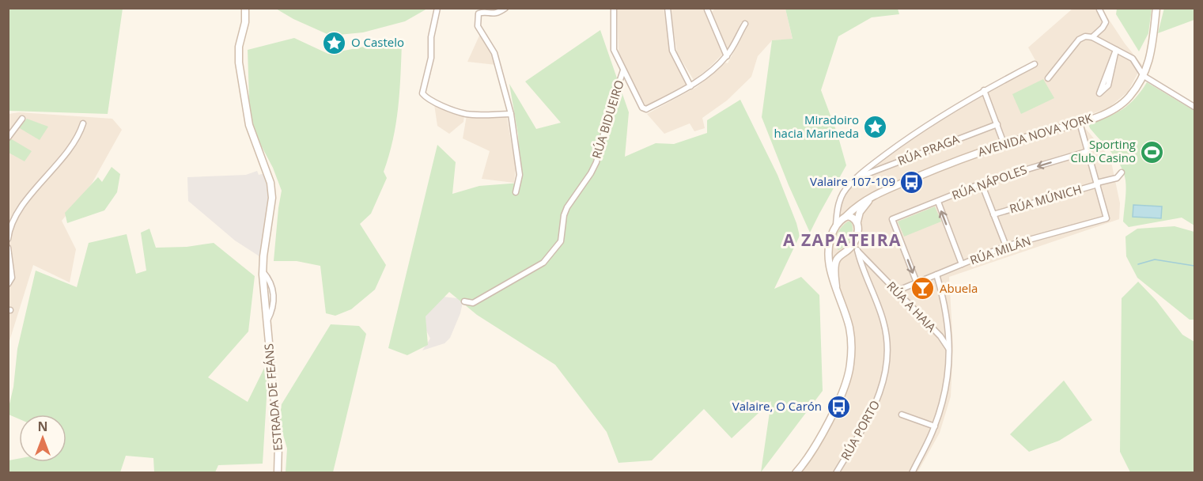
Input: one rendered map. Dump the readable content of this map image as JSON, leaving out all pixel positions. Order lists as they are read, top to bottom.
{
  "streets": {
    "street": [
      "RÚA BIDUEIRO",
      "AVENIDA NOVA YORK",
      "RÚA PRAGA",
      "RÚA NÁPOLES",
      "RÚA MÚNICH",
      "RÚA MILÁN",
      "RÚA A HAIA",
      "ESTRADA DE FEÁNS",
      "RÚA PORTO"
    ]
  },
  "crossings": [
    ["AVENIDA NOVA YORK", "RÚA A HAIA"],
    ["AVENIDA NOVA YORK", "RÚA PORTO"],
    ["RÚA NÁPOLES", "RÚA MILÁN"],
    ["RÚA MÚNICH", "RÚA MILÁN"],
    ["RÚA MILÁN", "RÚA A HAIA"],
    ["RÚA A HAIA", "RÚA PORTO"]
  ],
  "districts": ["A ZAPATEIRA"],
  "places": {
    "place": ["O Castelo", "Miradoiro hacia Marineda"],
    "sports": ["Sporting Club Casino"],
    "bus stop": ["Valaire 107-109", "Valaire, O Carón"],
    "bar": ["Abuela"]
  },
  "north": "top"
}
